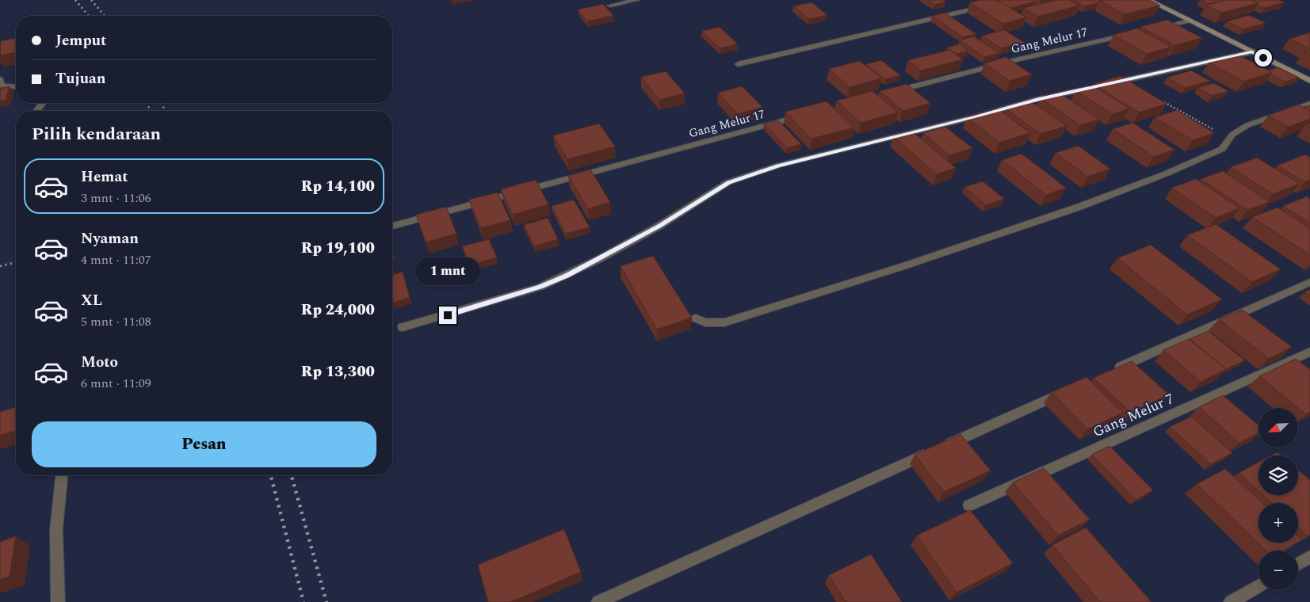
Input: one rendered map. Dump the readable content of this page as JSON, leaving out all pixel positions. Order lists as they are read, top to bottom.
{
  "streets": {
    "street": ["Gang Melur 17", "Gang Melur 7"]
  },
  "north": "bottom left",
  "page": {
    "banner": ["Jemput", "Tujuan"],
    "heading": "Pilih kendaraan",
    "list": [
      {
        "name": "Hemat",
        "note": "3 mnt · 11:06",
        "value": "Rp 14,100"
      },
      {
        "name": "Nyaman",
        "note": "4 mnt · 11:07",
        "value": "Rp 19,100"
      },
      {
        "name": "XL",
        "note": "5 mnt · 11:08",
        "value": "Rp 24,000"
      },
      {
        "name": "Moto",
        "note": "6 mnt · 11:09",
        "value": "Rp 13,300"
      }
    ],
    "bubble": "1 mnt",
    "map_buttons": ["+", "−"],
    "buttons": "Pesan"
  }
}
